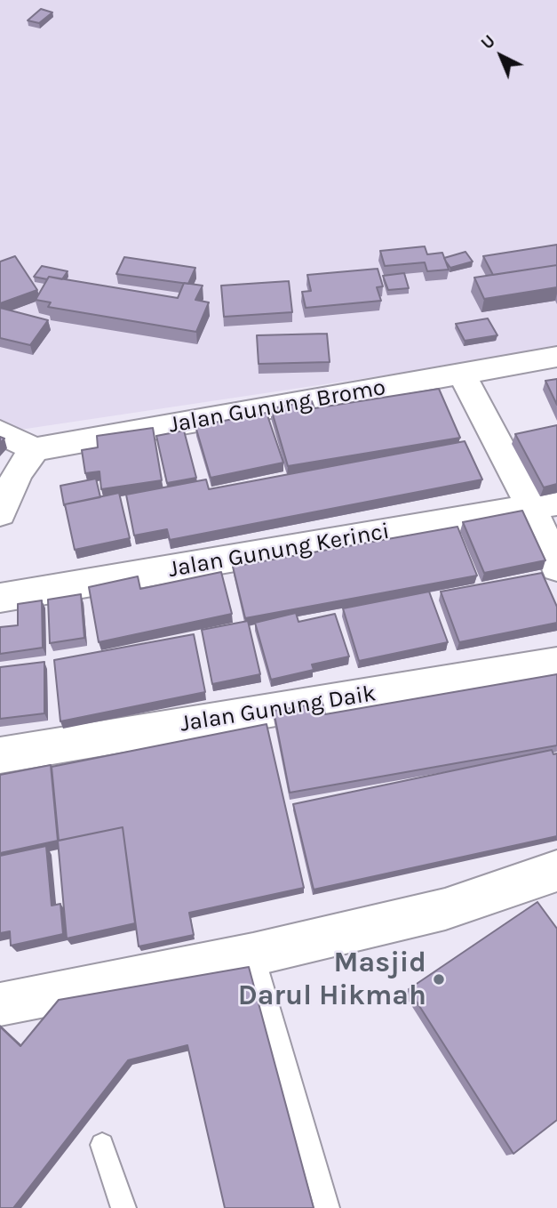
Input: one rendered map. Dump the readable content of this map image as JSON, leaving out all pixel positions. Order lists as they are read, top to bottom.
{
  "streets": {
    "street": ["Jalan Gunung Bromo", "Jalan Gunung Kerinci", "Jalan Gunung Daik"]
  },
  "places": ["Masjid Darul Hikmah"],
  "north": "top left"
}
